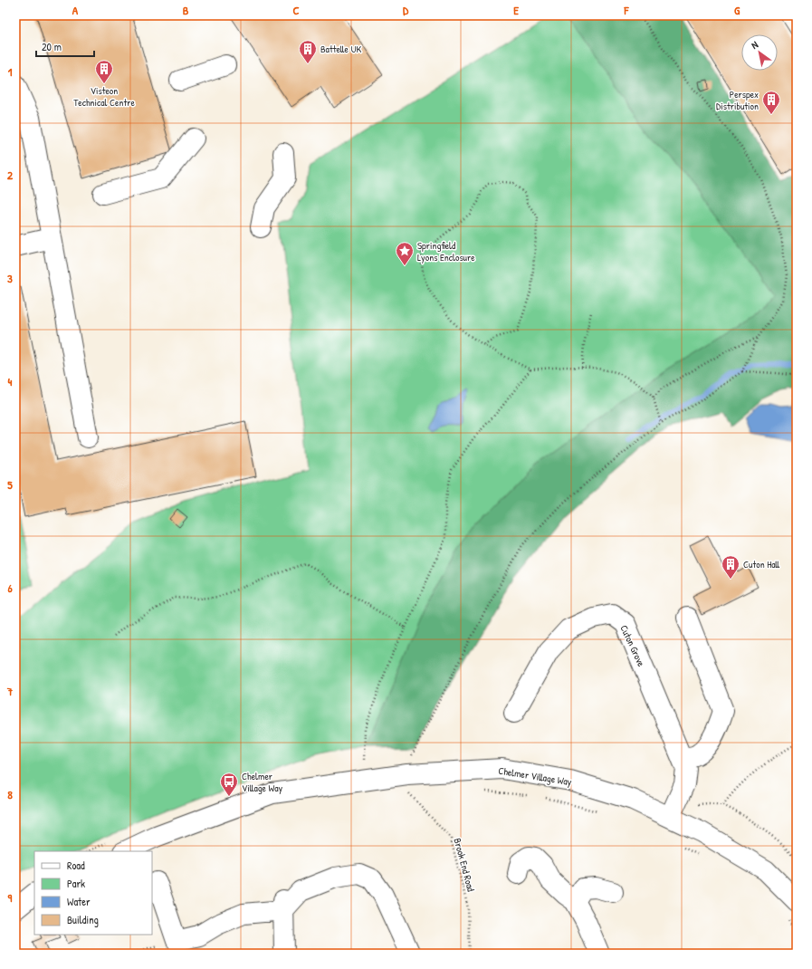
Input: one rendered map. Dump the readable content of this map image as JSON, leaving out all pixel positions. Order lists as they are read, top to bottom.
{
  "streets": {
    "street": ["Cuton Grove", "Chelmer Village Way"],
    "path": ["Brook End Road"]
  },
  "crossings": [
    ["Cuton Grove", "Chelmer Village Way"]
  ],
  "places": {
    "building": [
      "Battelle UK",
      "Visteon Technical Centre",
      "Perspex Distribution",
      "Cuton Hall"
    ],
    "place": ["Springfield Lyons Enclosure"],
    "bus stop": ["Chelmer Village Way"]
  },
  "legend": [
    "Road",
    "Park",
    "Water",
    "Building"
  ],
  "scale_bar": "20 m",
  "north": "top left",
  "grid": {
    "columns": [
      "A",
      "B",
      "C",
      "D",
      "E",
      "F",
      "G"
    ],
    "rows": [
      "1",
      "2",
      "3",
      "4",
      "5",
      "6",
      "7",
      "8",
      "9"
    ]
  }
}
